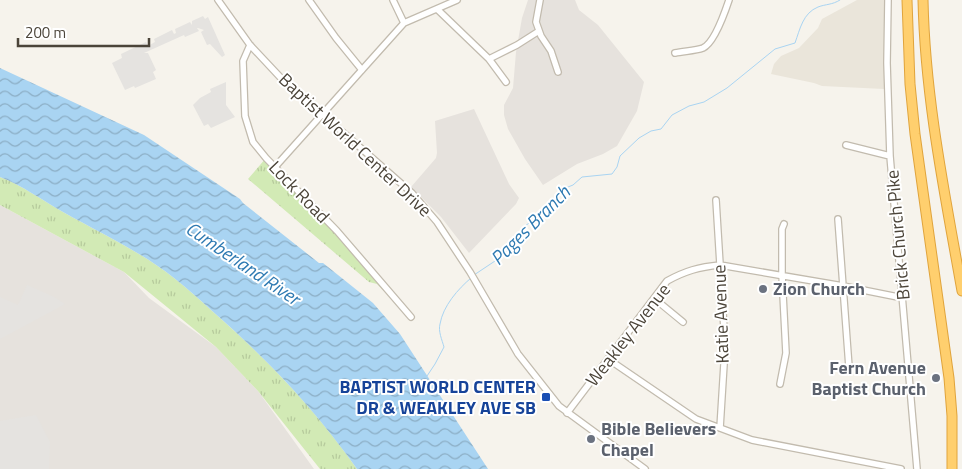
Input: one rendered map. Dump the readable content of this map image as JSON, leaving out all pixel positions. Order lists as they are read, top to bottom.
{
  "streets": {
    "street": [
      "Baptist World Center Drive",
      "Lock Road",
      "Brick Church Pike",
      "Katie Avenue",
      "Weakley Avenue"
    ]
  },
  "crossings": [
    ["Baptist World Center Drive", "Lock Road"],
    ["Baptist World Center Drive", "Weakley Avenue"],
    ["Brick Church Pike", "Weakley Avenue"],
    ["Katie Avenue", "Weakley Avenue"]
  ],
  "water": ["Pages Branch", "Cumberland River"],
  "places": {
    "other": ["Zion Church", "Fern Avenue Baptist Church", "Bible Believers Chapel"],
    "transit": ["BAPTIST WORLD CENTER DR & WEAKLEY AVE SB"]
  },
  "scale_bar": "200 m"
}
